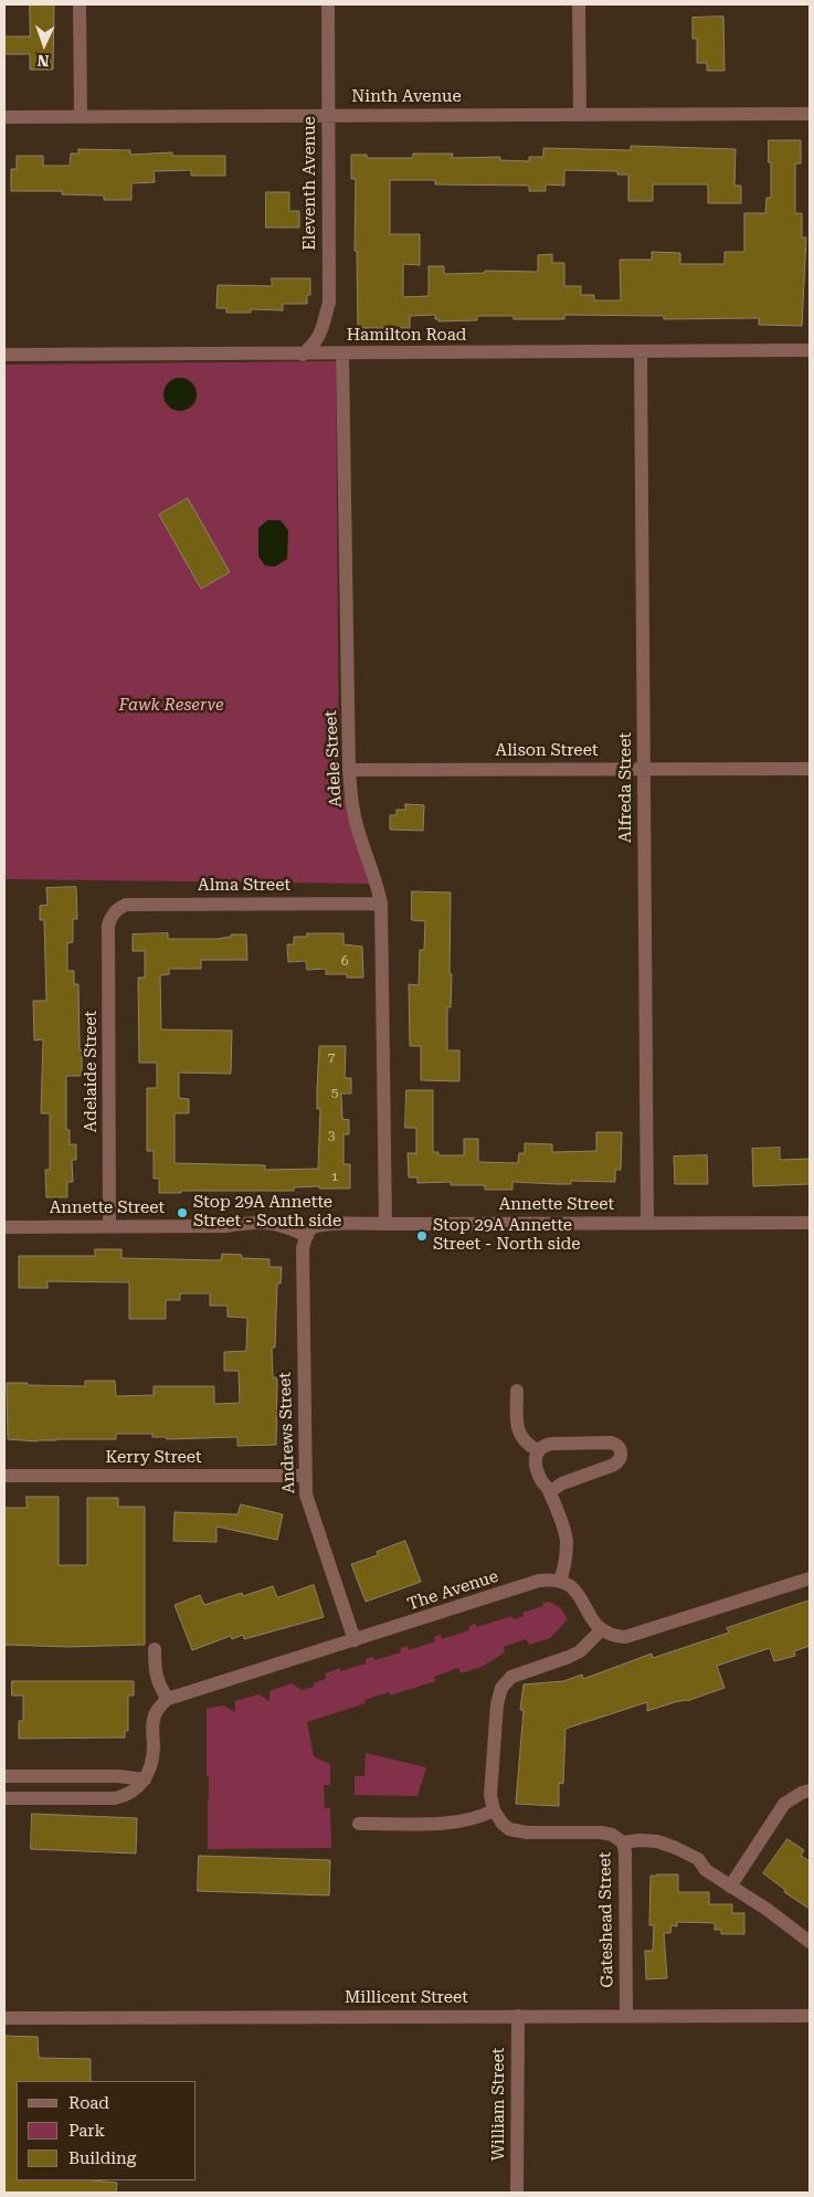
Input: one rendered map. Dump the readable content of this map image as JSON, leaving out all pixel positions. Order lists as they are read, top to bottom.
{
  "streets": {
    "street": [
      "Ninth Avenue",
      "Eleventh Avenue",
      "Hamilton Road",
      "Alison Street",
      "Adele Street",
      "Alfreda Street",
      "Alma Street",
      "Adelaide Street",
      "Annette Street",
      "Andrews Street",
      "Kerry Street",
      "The Avenue",
      "Gateshead Street",
      "Millicent Street",
      "William Street"
    ]
  },
  "crossings": [
    ["Ninth Avenue", "Eleventh Avenue"],
    ["Eleventh Avenue", "Hamilton Road"],
    ["Hamilton Road", "Adele Street"],
    ["Hamilton Road", "Alfreda Street"],
    ["Alison Street", "Adele Street"],
    ["Alison Street", "Alfreda Street"],
    ["Adele Street", "Alma Street"],
    ["Adele Street", "Annette Street"],
    ["Alfreda Street", "Annette Street"],
    ["Alma Street", "Adelaide Street"],
    ["Adelaide Street", "Annette Street"],
    ["Annette Street", "Andrews Street"],
    ["Andrews Street", "Kerry Street"],
    ["Andrews Street", "The Avenue"],
    ["Gateshead Street", "Millicent Street"],
    ["Millicent Street", "William Street"]
  ],
  "parks": ["Fawk Reserve"],
  "places": ["Stop 29A Annette Street - South side", "Stop 29A Annette Street - North side"],
  "house_numbers": [
    "6",
    "7",
    "5",
    "3",
    "1"
  ],
  "legend": ["Road", "Park", "Building"],
  "north": "bottom"
}
